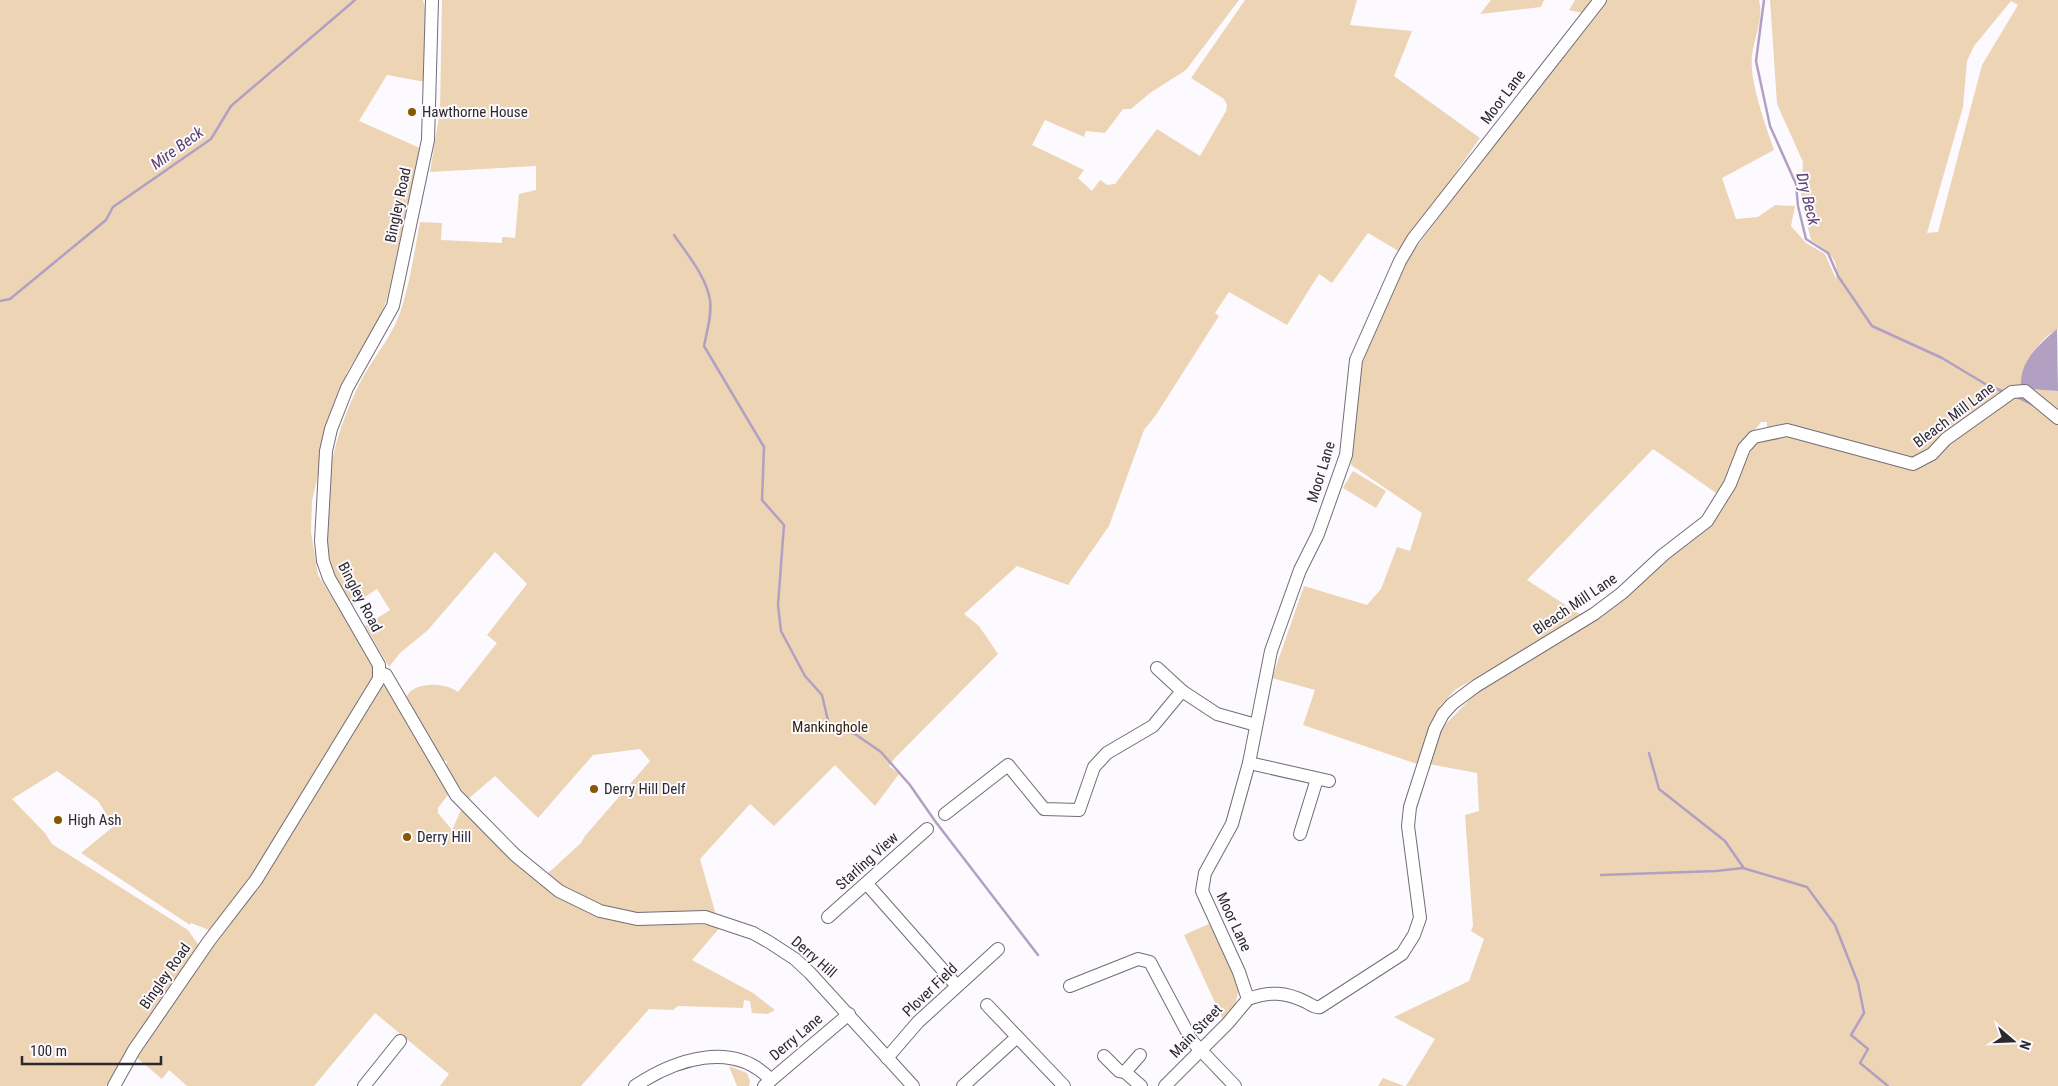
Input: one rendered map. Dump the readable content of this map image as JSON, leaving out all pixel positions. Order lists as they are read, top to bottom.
{
  "streets": {
    "street": [
      "Moor Lane",
      "Bingley Road",
      "Bleach Mill Lane",
      "Starling View",
      "Derry Hill",
      "Plover Field",
      "Main Street",
      "Derry Lane"
    ]
  },
  "crossings": [
    ["Moor Lane", "Bleach Mill Lane"],
    ["Moor Lane", "Main Street"],
    ["Bingley Road", "Derry Hill"],
    ["Bleach Mill Lane", "Main Street"],
    ["Derry Hill", "Plover Field"],
    ["Derry Hill", "Derry Lane"]
  ],
  "water": ["Mire Beck", "Dry Beck"],
  "parks": ["Mankinghole"],
  "places": [
    "Hawthorne House",
    "Derry Hill Delf",
    "High Ash",
    "Derry Hill"
  ],
  "scale_bar": "100 m",
  "north": "right"
}
